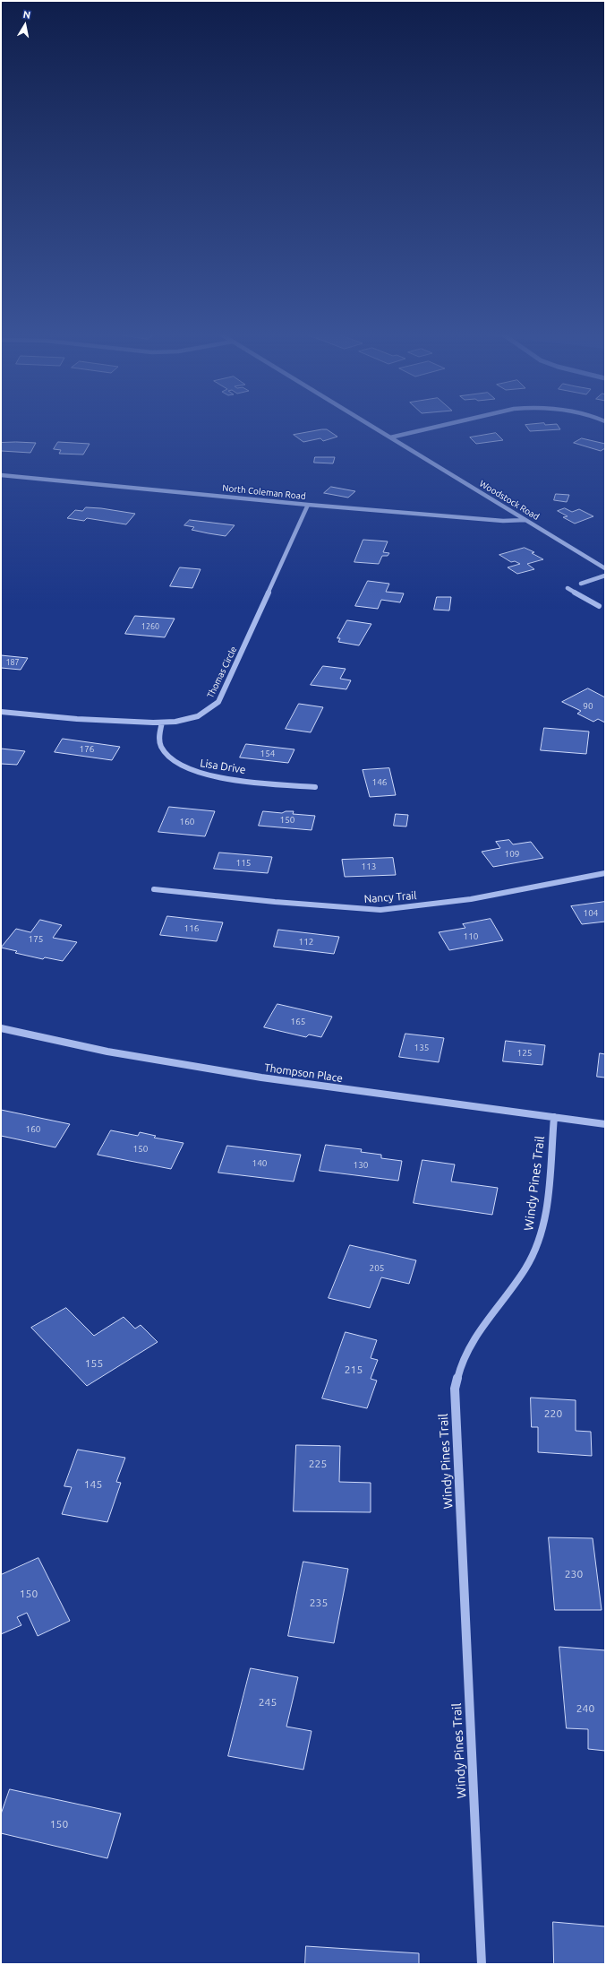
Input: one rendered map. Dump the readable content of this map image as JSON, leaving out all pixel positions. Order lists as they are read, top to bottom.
{
  "streets": {
    "street": [
      "North Coleman Road",
      "Woodstock Road",
      "Thomas Circle",
      "Lisa Drive",
      "Nancy Trail",
      "Thompson Place",
      "Windy Pines Trail"
    ]
  },
  "crossings": [
    ["North Coleman Road", "Woodstock Road"],
    ["North Coleman Road", "Thomas Circle"],
    ["Thomas Circle", "Lisa Drive"],
    ["Thompson Place", "Windy Pines Trail"]
  ],
  "house_numbers": [
    "1260",
    "187",
    "90",
    "176",
    "154",
    "146",
    "150",
    "160",
    "109",
    "115",
    "113",
    "104",
    "116",
    "110",
    "175",
    "112",
    "165",
    "135",
    "125",
    "160",
    "150",
    "140",
    "130",
    "205",
    "155",
    "215",
    "220",
    "225",
    "145",
    "230",
    "150",
    "235",
    "245",
    "240",
    "150"
  ],
  "north": "top"
}
